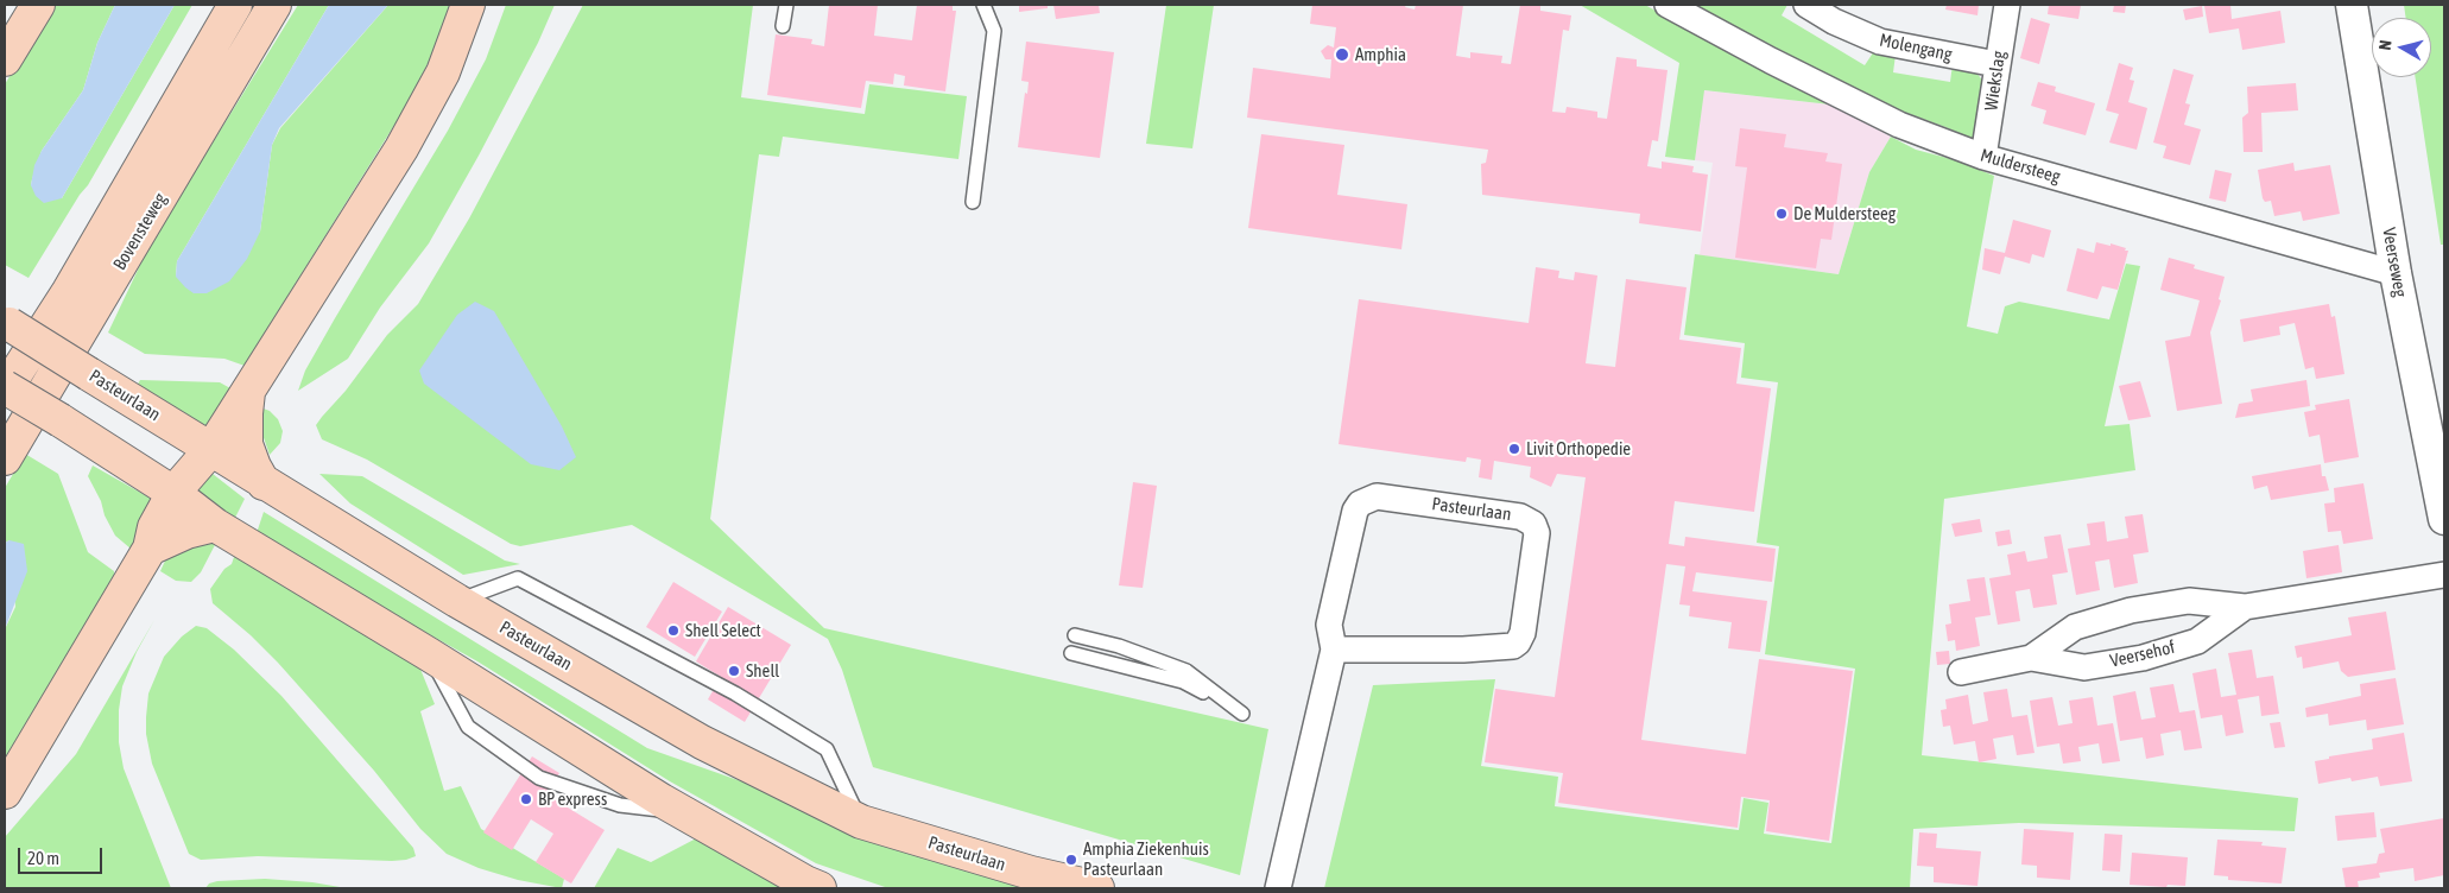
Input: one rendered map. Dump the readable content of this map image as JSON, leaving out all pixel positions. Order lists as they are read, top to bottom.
{
  "streets": {
    "main road": ["Bovensteweg", "Pasteurlaan"],
    "street": [
      "Molengang",
      "Wiekslag",
      "Muldersteeg",
      "Veerseweg",
      "Veersehof"
    ]
  },
  "crossings": [
    ["Molengang", "Wiekslag"],
    ["Wiekslag", "Muldersteeg"],
    ["Muldersteeg", "Veerseweg"]
  ],
  "places": [
    "Amphia",
    "De Muldersteeg",
    "Livit Orthopedie",
    "Shell Select",
    "Shell",
    "BP express",
    "Amphia Ziekenhuis Pasteurlaan"
  ],
  "scale_bar": "20 m",
  "north": "left"
}
